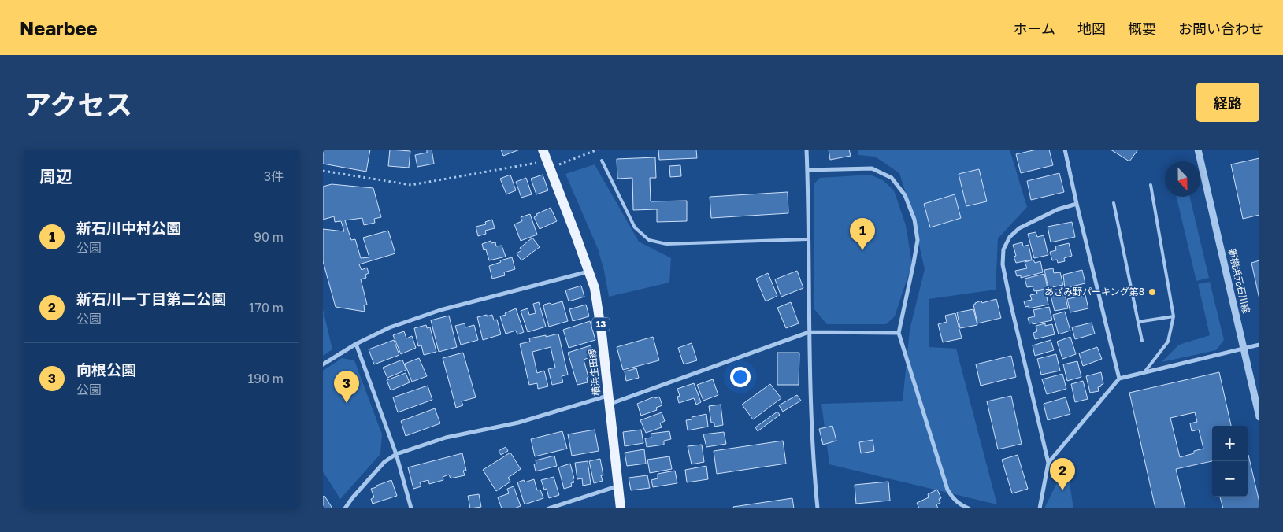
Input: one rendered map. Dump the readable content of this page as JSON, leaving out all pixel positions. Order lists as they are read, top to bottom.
{
  "streets": {
    "main road": ["13", "横浜生田線"],
    "street": ["新横浜元石川線"]
  },
  "places": ["あざみ野パーキング第8"],
  "north": "bottom",
  "page": {
    "header": "Nearbee",
    "nav": [
      "ホーム",
      "地図",
      "概要",
      "お問い合わせ"
    ],
    "title": "アクセス",
    "buttons": "経路",
    "heading": ["周辺", "3件"],
    "list": [
      {
        "mark": "1",
        "name": "新石川中村公園",
        "note": "公園",
        "value": "90 m"
      },
      {
        "mark": "2",
        "name": "新石川一丁目第二公園",
        "note": "公園",
        "value": "170 m"
      },
      {
        "mark": "3",
        "name": "向根公園",
        "note": "公園",
        "value": "190 m"
      }
    ],
    "pins": ["1", "3", "2"],
    "map_buttons": ["+", "−"]
  }
}
